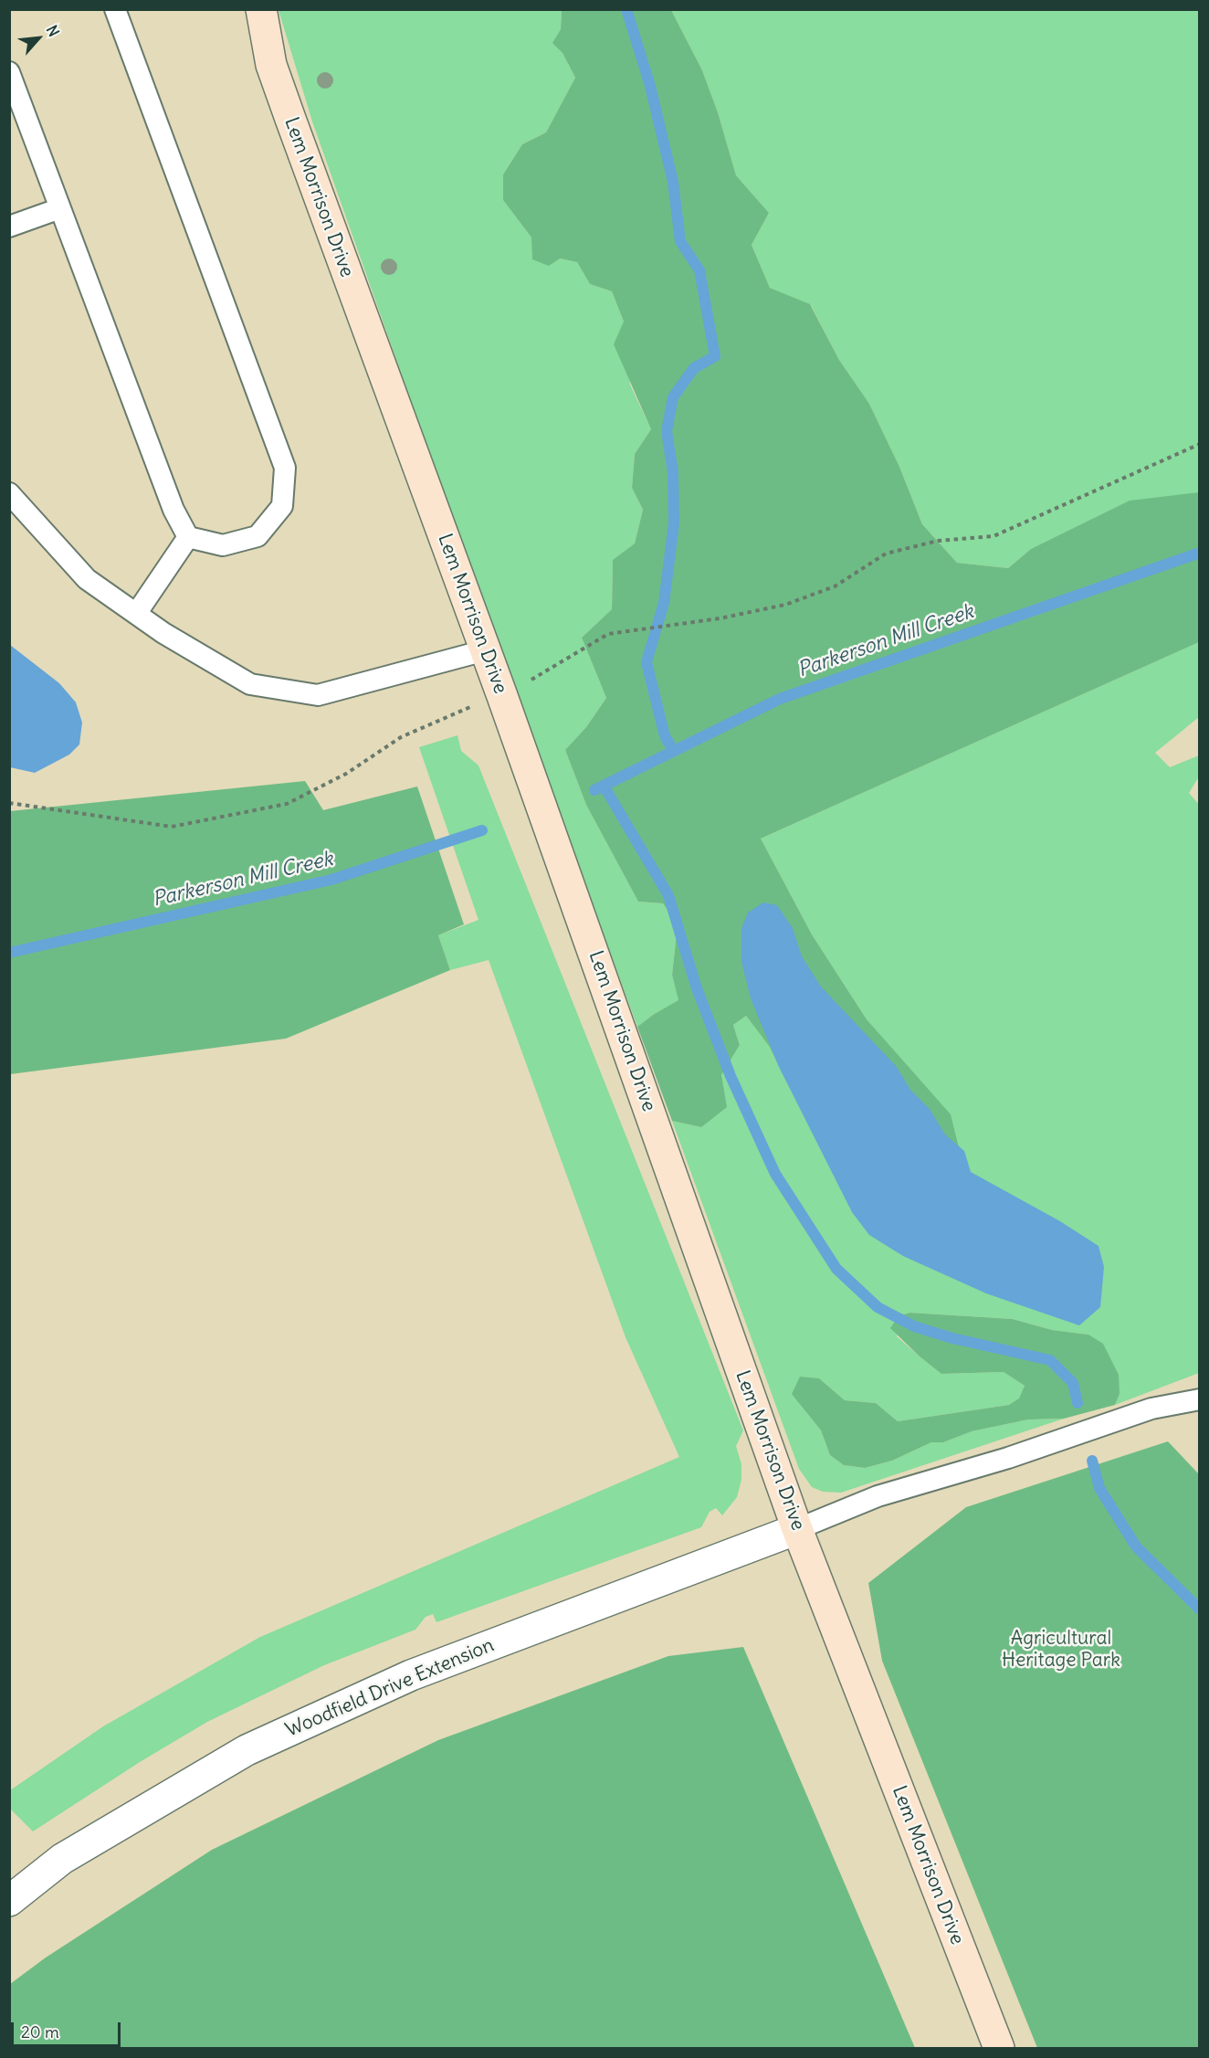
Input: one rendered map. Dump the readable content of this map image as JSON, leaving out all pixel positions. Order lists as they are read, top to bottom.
{
  "streets": {
    "street": ["Lem Morrison Drive", "Woodfield Drive Extension"]
  },
  "crossings": [
    ["Lem Morrison Drive", "Woodfield Drive Extension"]
  ],
  "water": ["Parkerson Mill Creek"],
  "parks": ["Agricultural Heritage Park"],
  "scale_bar": "20 m",
  "north": "top right"
}
